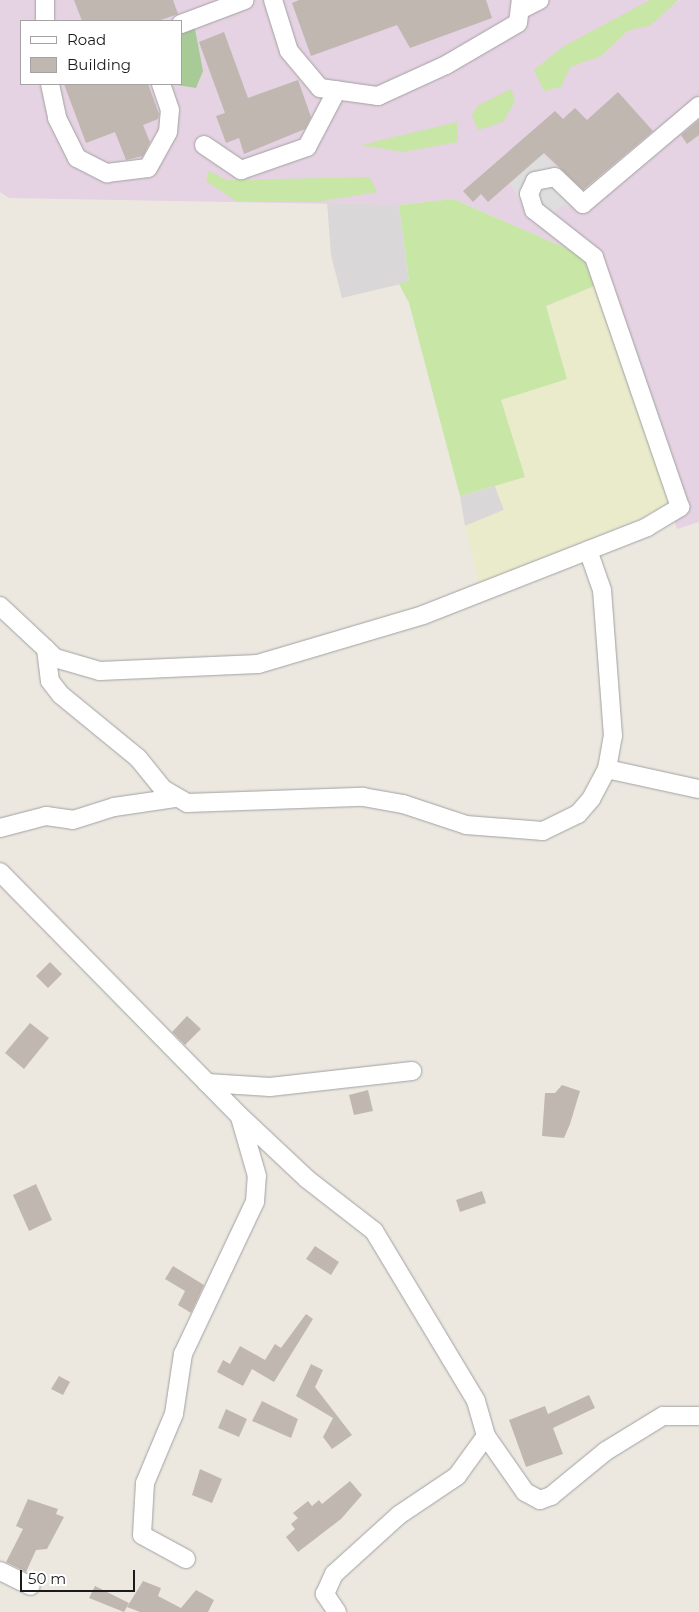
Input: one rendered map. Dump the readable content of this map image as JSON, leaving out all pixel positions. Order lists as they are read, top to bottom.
{
  "legend": ["Road", "Building"],
  "scale_bar": "50 m"
}
